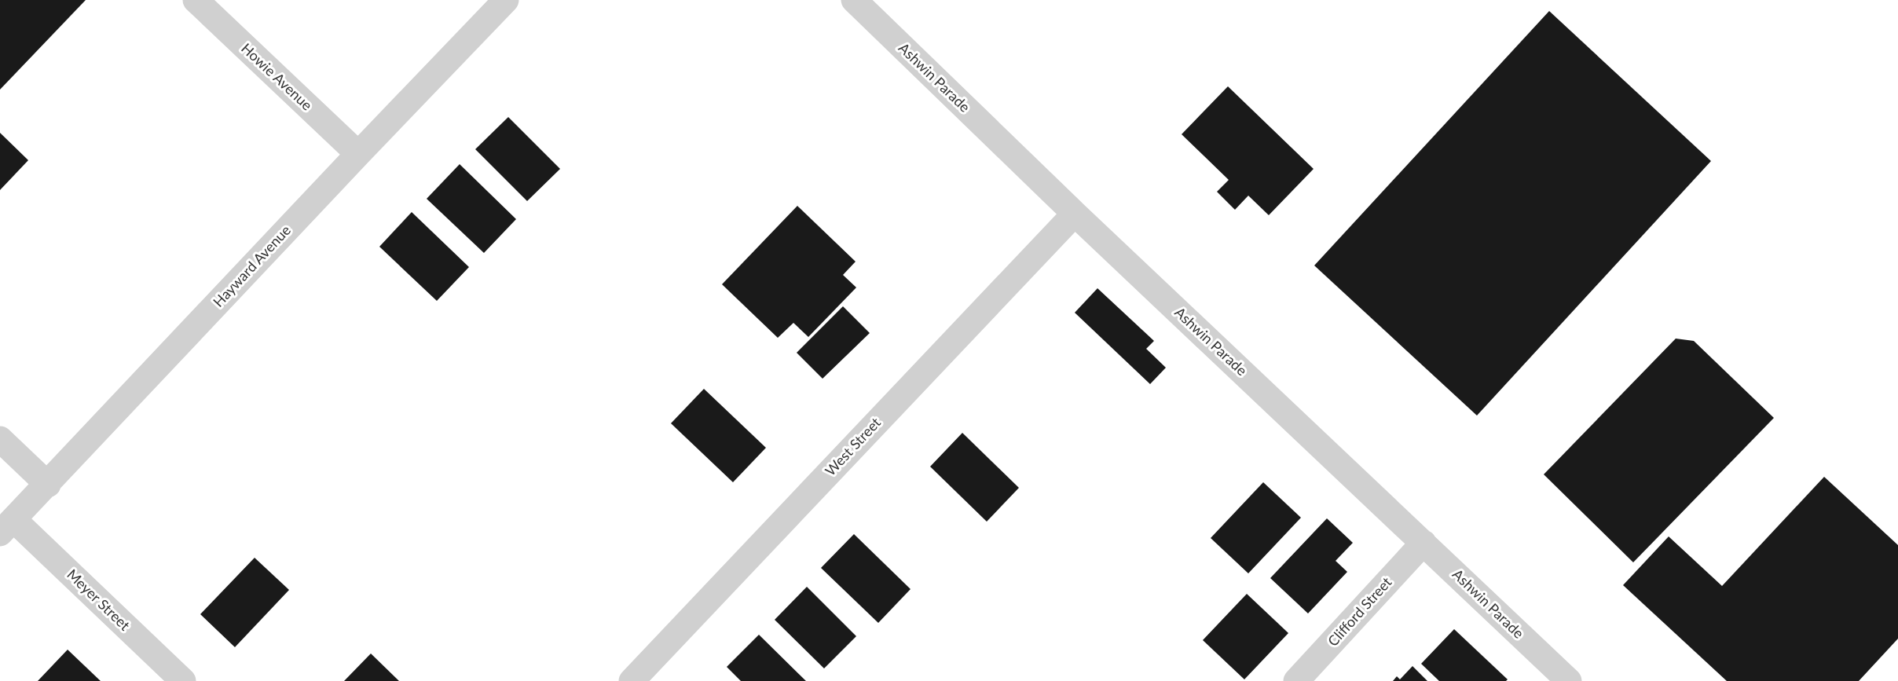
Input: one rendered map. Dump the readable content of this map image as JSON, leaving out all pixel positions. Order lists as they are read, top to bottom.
{
  "streets": {
    "street": [
      "Howie Avenue",
      "Ashwin Parade",
      "Hayward Avenue",
      "West Street",
      "Meyer Street",
      "Clifford Street"
    ]
  },
  "crossings": [
    ["Howie Avenue", "Hayward Avenue"],
    ["Ashwin Parade", "West Street"],
    ["Ashwin Parade", "Clifford Street"],
    ["Hayward Avenue", "Meyer Street"]
  ]
}
